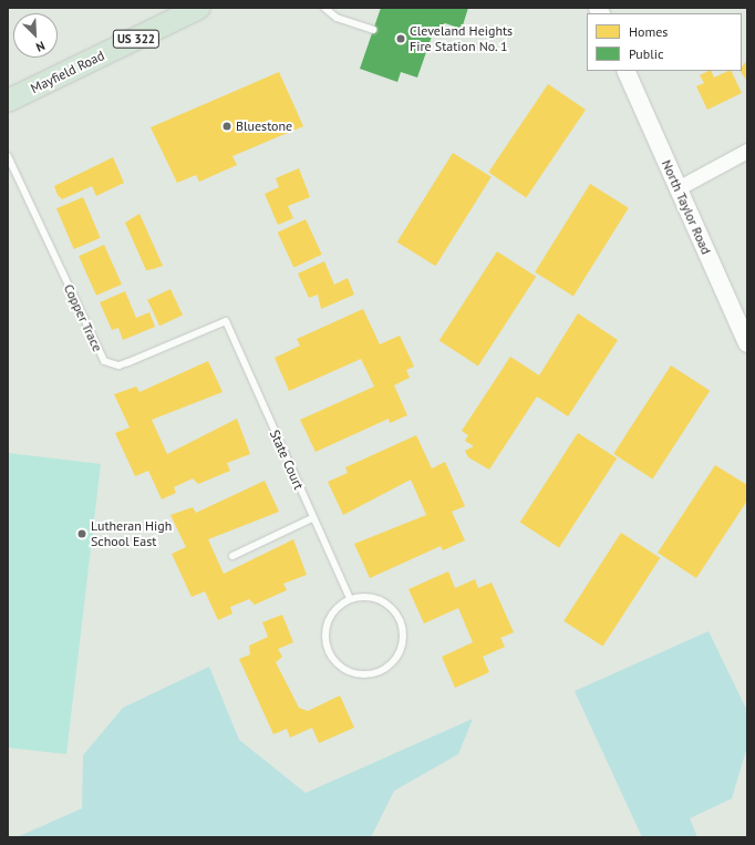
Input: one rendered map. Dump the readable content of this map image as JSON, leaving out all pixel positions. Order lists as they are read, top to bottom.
{
  "streets": {
    "main road": ["US 322", "Mayfield Road"],
    "street": ["North Taylor Road"],
    "lane": ["Copper Trace", "State Court"]
  },
  "crossings": [
    ["Copper Trace", "State Court"]
  ],
  "places": ["Cleveland Heights Fire Station No. 1", "Bluestone", "Lutheran High School East"],
  "legend": ["Homes", "Public"],
  "north": "bottom right"
}
